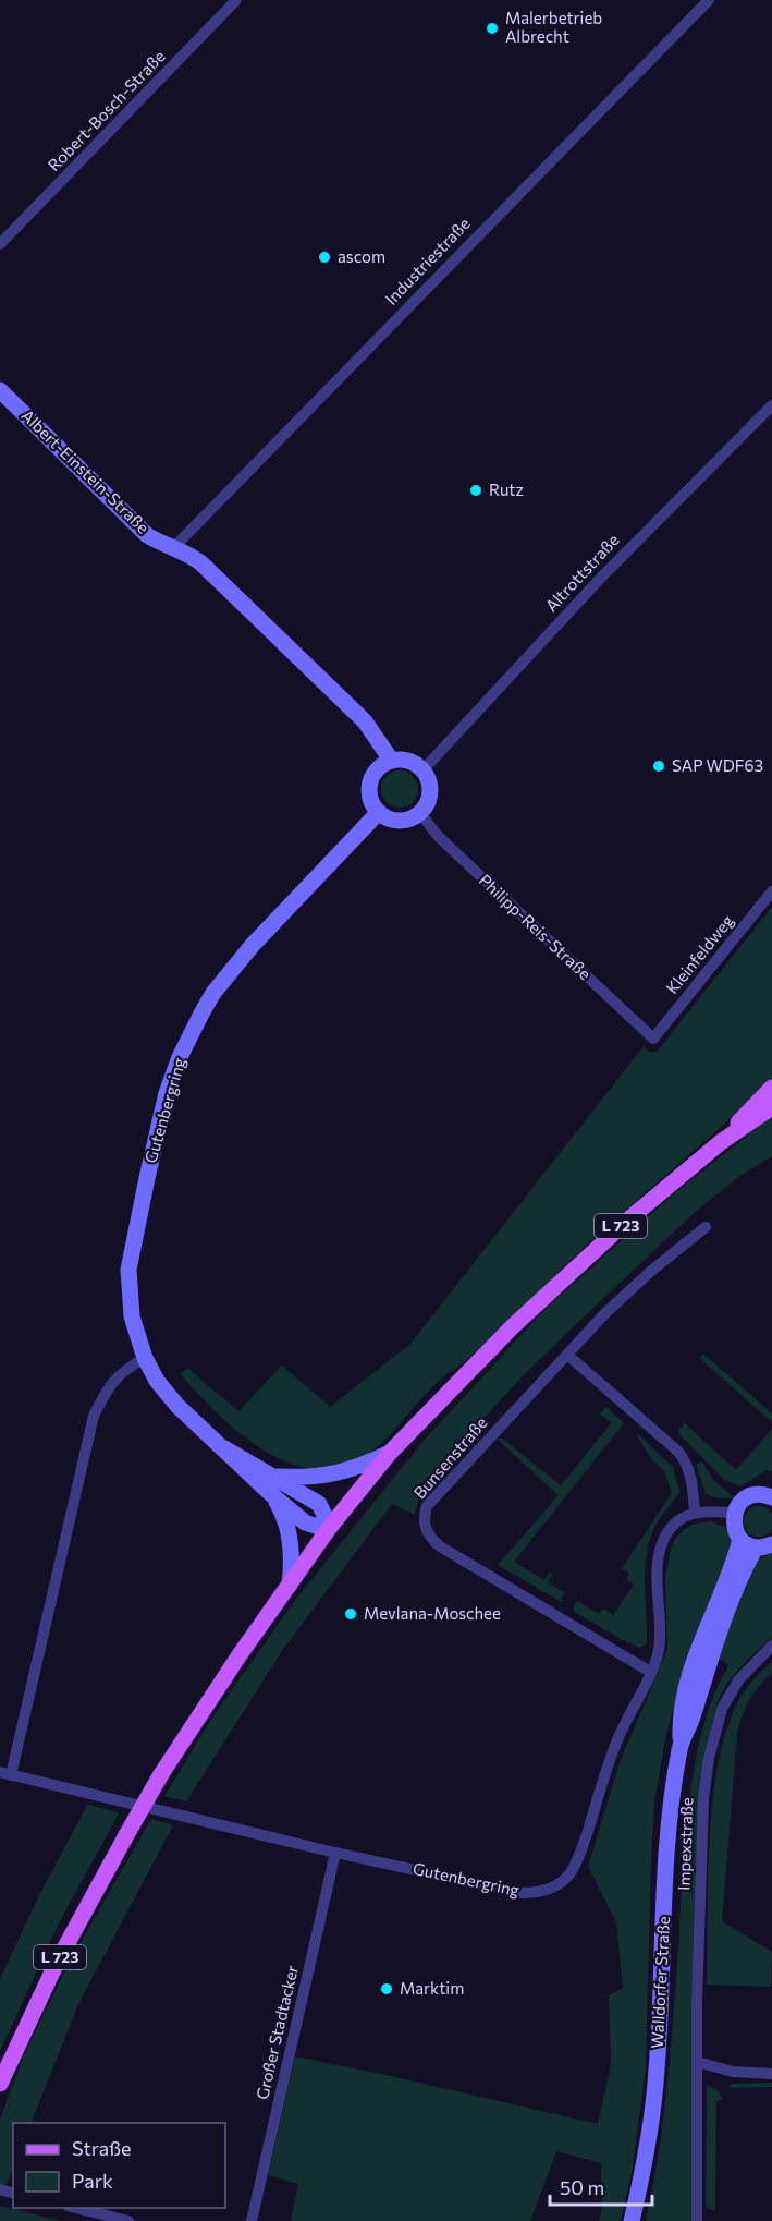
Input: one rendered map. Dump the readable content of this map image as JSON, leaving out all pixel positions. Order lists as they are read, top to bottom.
{
  "streets": {
    "main road": ["L 723"],
    "street": [
      "Robert-Bosch-Straße",
      "Industriestraße",
      "Albert-Einstein-Straße",
      "Altrottstraße",
      "Philipp-Reis-Straße",
      "Kleinfeldweg",
      "Gutenbergring",
      "Bunsenstraße",
      "Impexstraße",
      "Walldorfer Straße",
      "Großer Stadtacker"
    ]
  },
  "crossings": [
    ["Industriestraße", "Albert-Einstein-Straße"],
    ["Altrottstraße", "Philipp-Reis-Straße"],
    ["Altrottstraße", "Gutenbergring"],
    ["Philipp-Reis-Straße", "Kleinfeldweg"],
    ["Philipp-Reis-Straße", "Gutenbergring"],
    ["Gutenbergring", "L 723"],
    ["Gutenbergring", "Bunsenstraße"],
    ["Gutenbergring", "Großer Stadtacker"]
  ],
  "places": [
    "Malerbetrieb Albrecht",
    "ascom",
    "Rutz",
    "SAP WDF63",
    "Mevlana-Moschee",
    "Marktim"
  ],
  "legend": ["Straße", "Park"],
  "scale_bar": "50 m"
}
